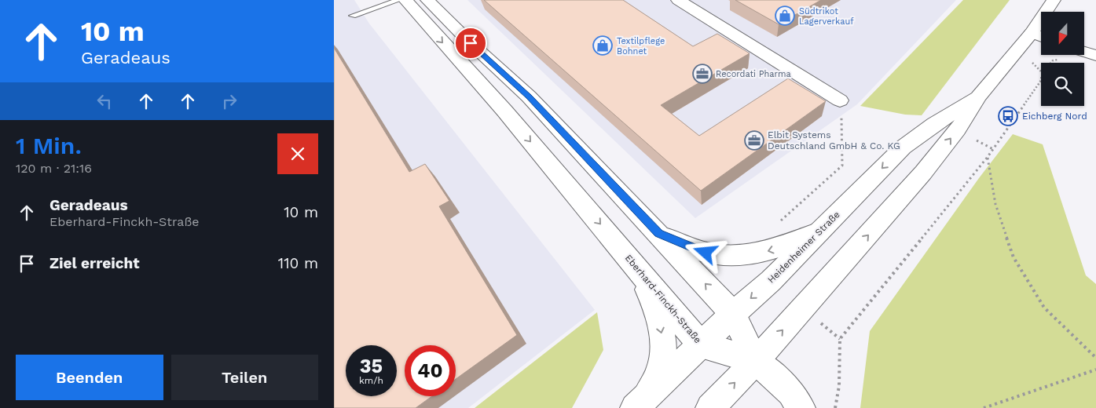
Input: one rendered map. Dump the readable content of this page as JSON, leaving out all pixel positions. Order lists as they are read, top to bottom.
{
  "streets": {
    "street": ["Heidenheimer Straße", "Eberhard-Finckh-Straße"]
  },
  "crossings": [
    ["Heidenheimer Straße", "Eberhard-Finckh-Straße"]
  ],
  "places": {
    "shop": ["Südtrikot Lagerverkauf", "Textilpflege Bohnet"],
    "office": ["Recordati Pharma", "Elbit Systems Deutschland GmbH & Co. KG"],
    "bus stop": ["Eichberg Nord"]
  },
  "north": "bottom",
  "page": {
    "turn": ["10 m", "Geradeaus"],
    "heading": ["1 Min.", "120 m · 21:16"],
    "list": [
      {
        "name": "Geradeaus",
        "note": "Eberhard-Finckh-Straße",
        "value": "10 m"
      },
      {
        "name": "Ziel erreicht",
        "value": "110 m"
      }
    ],
    "speed": "35 km/h",
    "limit": "40",
    "buttons": ["Beenden", "Teilen"]
  }
}
